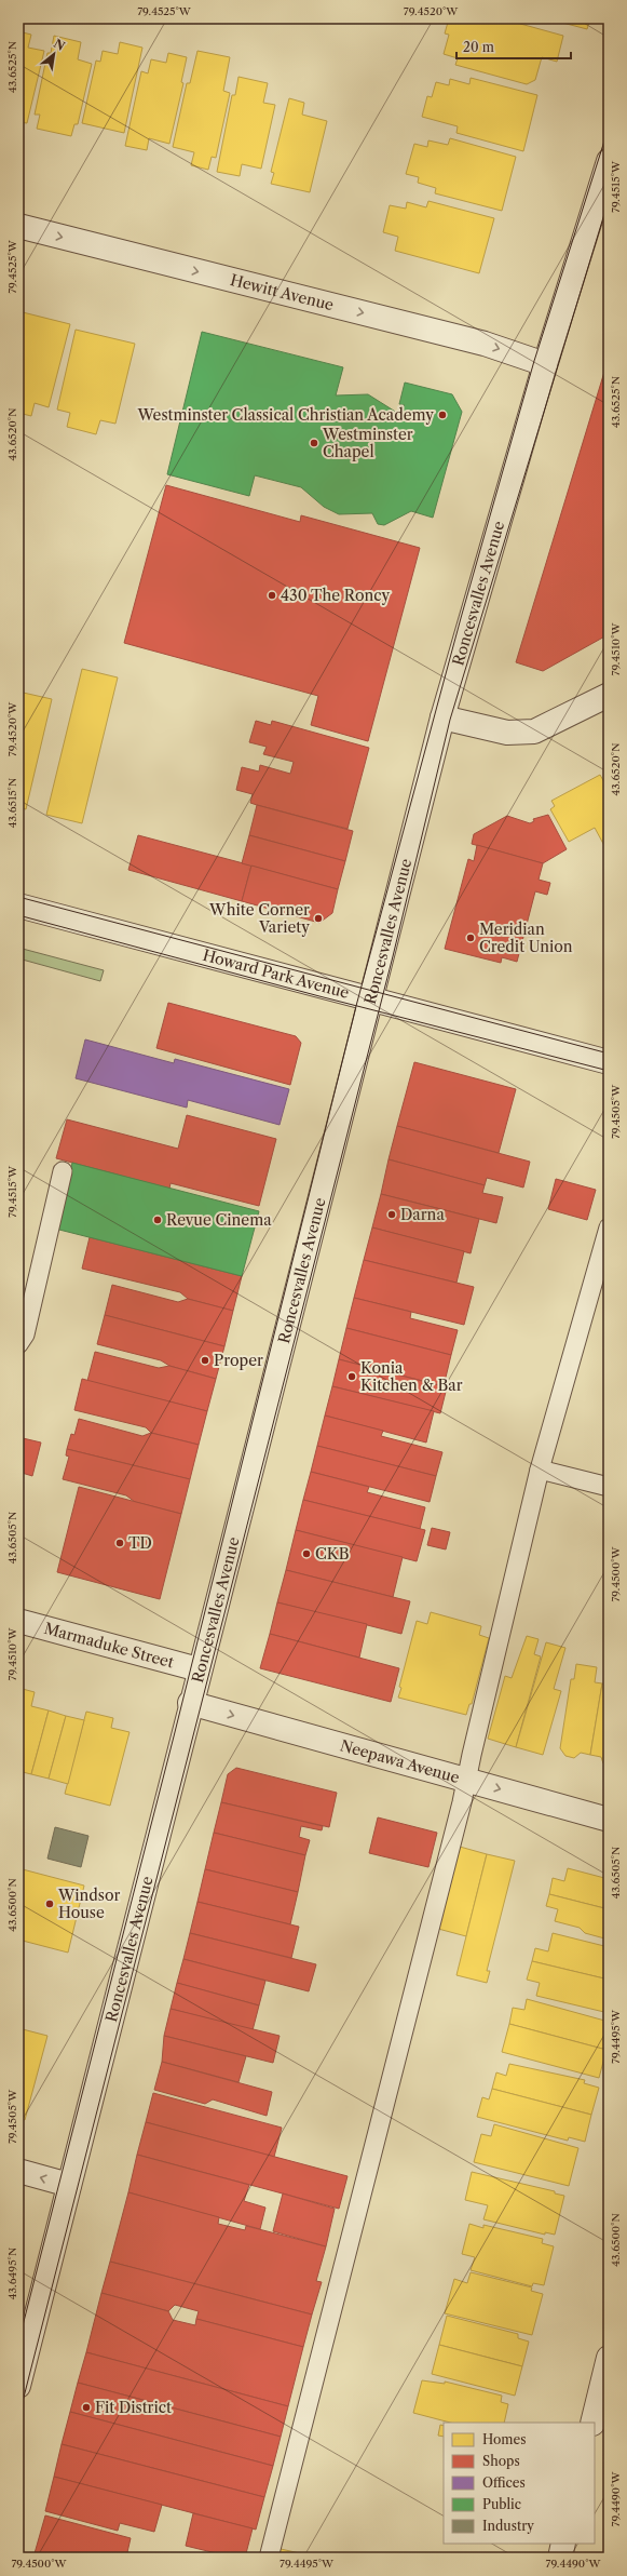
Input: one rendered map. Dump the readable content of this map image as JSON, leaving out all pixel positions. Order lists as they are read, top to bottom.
{
  "streets": {
    "street": [
      "Hewitt Avenue",
      "Roncesvalles Avenue",
      "Howard Park Avenue",
      "Marmaduke Street",
      "Neepawa Avenue"
    ]
  },
  "crossings": [
    ["Hewitt Avenue", "Roncesvalles Avenue"],
    ["Roncesvalles Avenue", "Howard Park Avenue"],
    ["Roncesvalles Avenue", "Marmaduke Street"],
    ["Roncesvalles Avenue", "Neepawa Avenue"]
  ],
  "one_way": ["Hewitt Avenue", "Neepawa Avenue"],
  "places": [
    "Westminster Classical Christian Academy",
    "Westminster Chapel",
    "430 The Roncy",
    "White Corner Variety",
    "Meridian Credit Union",
    "Darna",
    "Revue Cinema",
    "Proper",
    "Konia Kitchen & Bar",
    "TD",
    "CKB",
    "Windsor House",
    "Fit District"
  ],
  "legend": [
    "Homes",
    "Shops",
    "Offices",
    "Public",
    "Industry"
  ],
  "scale_bar": "20 m",
  "north": "top right",
  "coordinates": [
    "79.4525°W",
    "79.4520°W",
    "43.6525°N",
    "79.4515°W",
    "43.6520°N",
    "79.4510°W",
    "43.6515°N",
    "79.4505°W",
    "43.6505°N",
    "79.4500°W",
    "43.6500°N",
    "79.4495°W",
    "43.6495°N",
    "79.4490°W"
  ]
}
